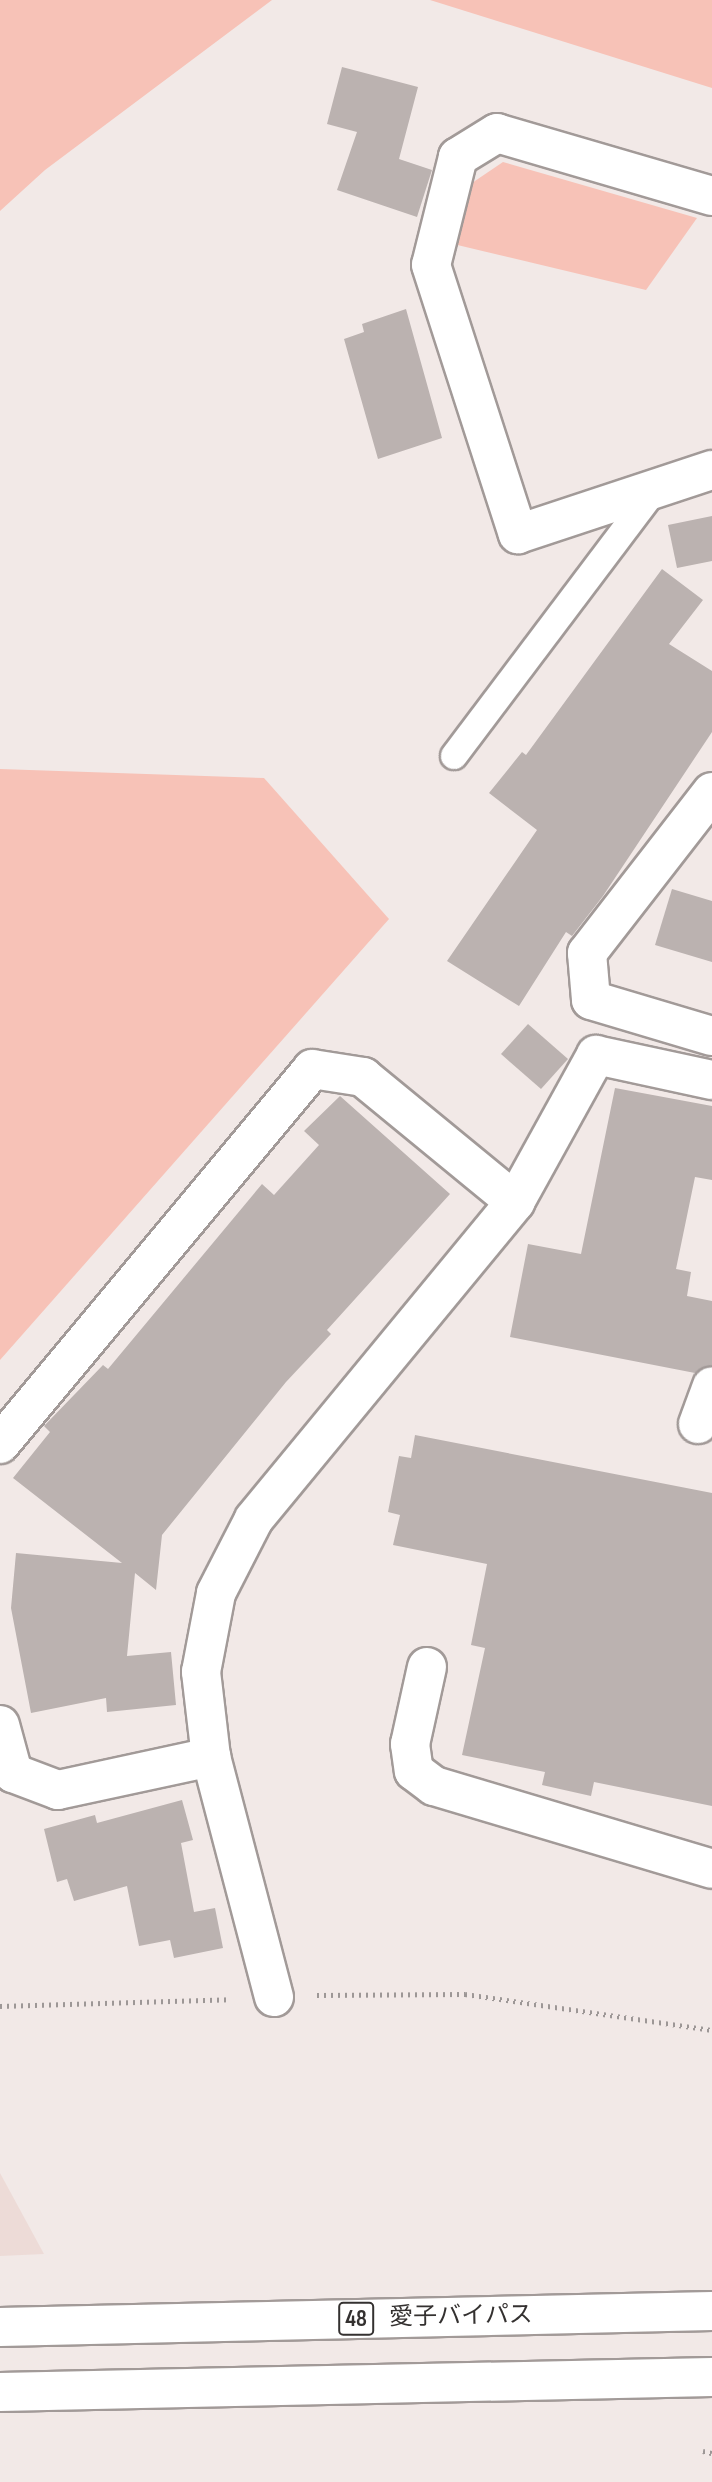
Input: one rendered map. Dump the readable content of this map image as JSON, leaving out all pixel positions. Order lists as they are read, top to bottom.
{
  "streets": {
    "main road": ["愛子バイパス", "48"]
  }
}
